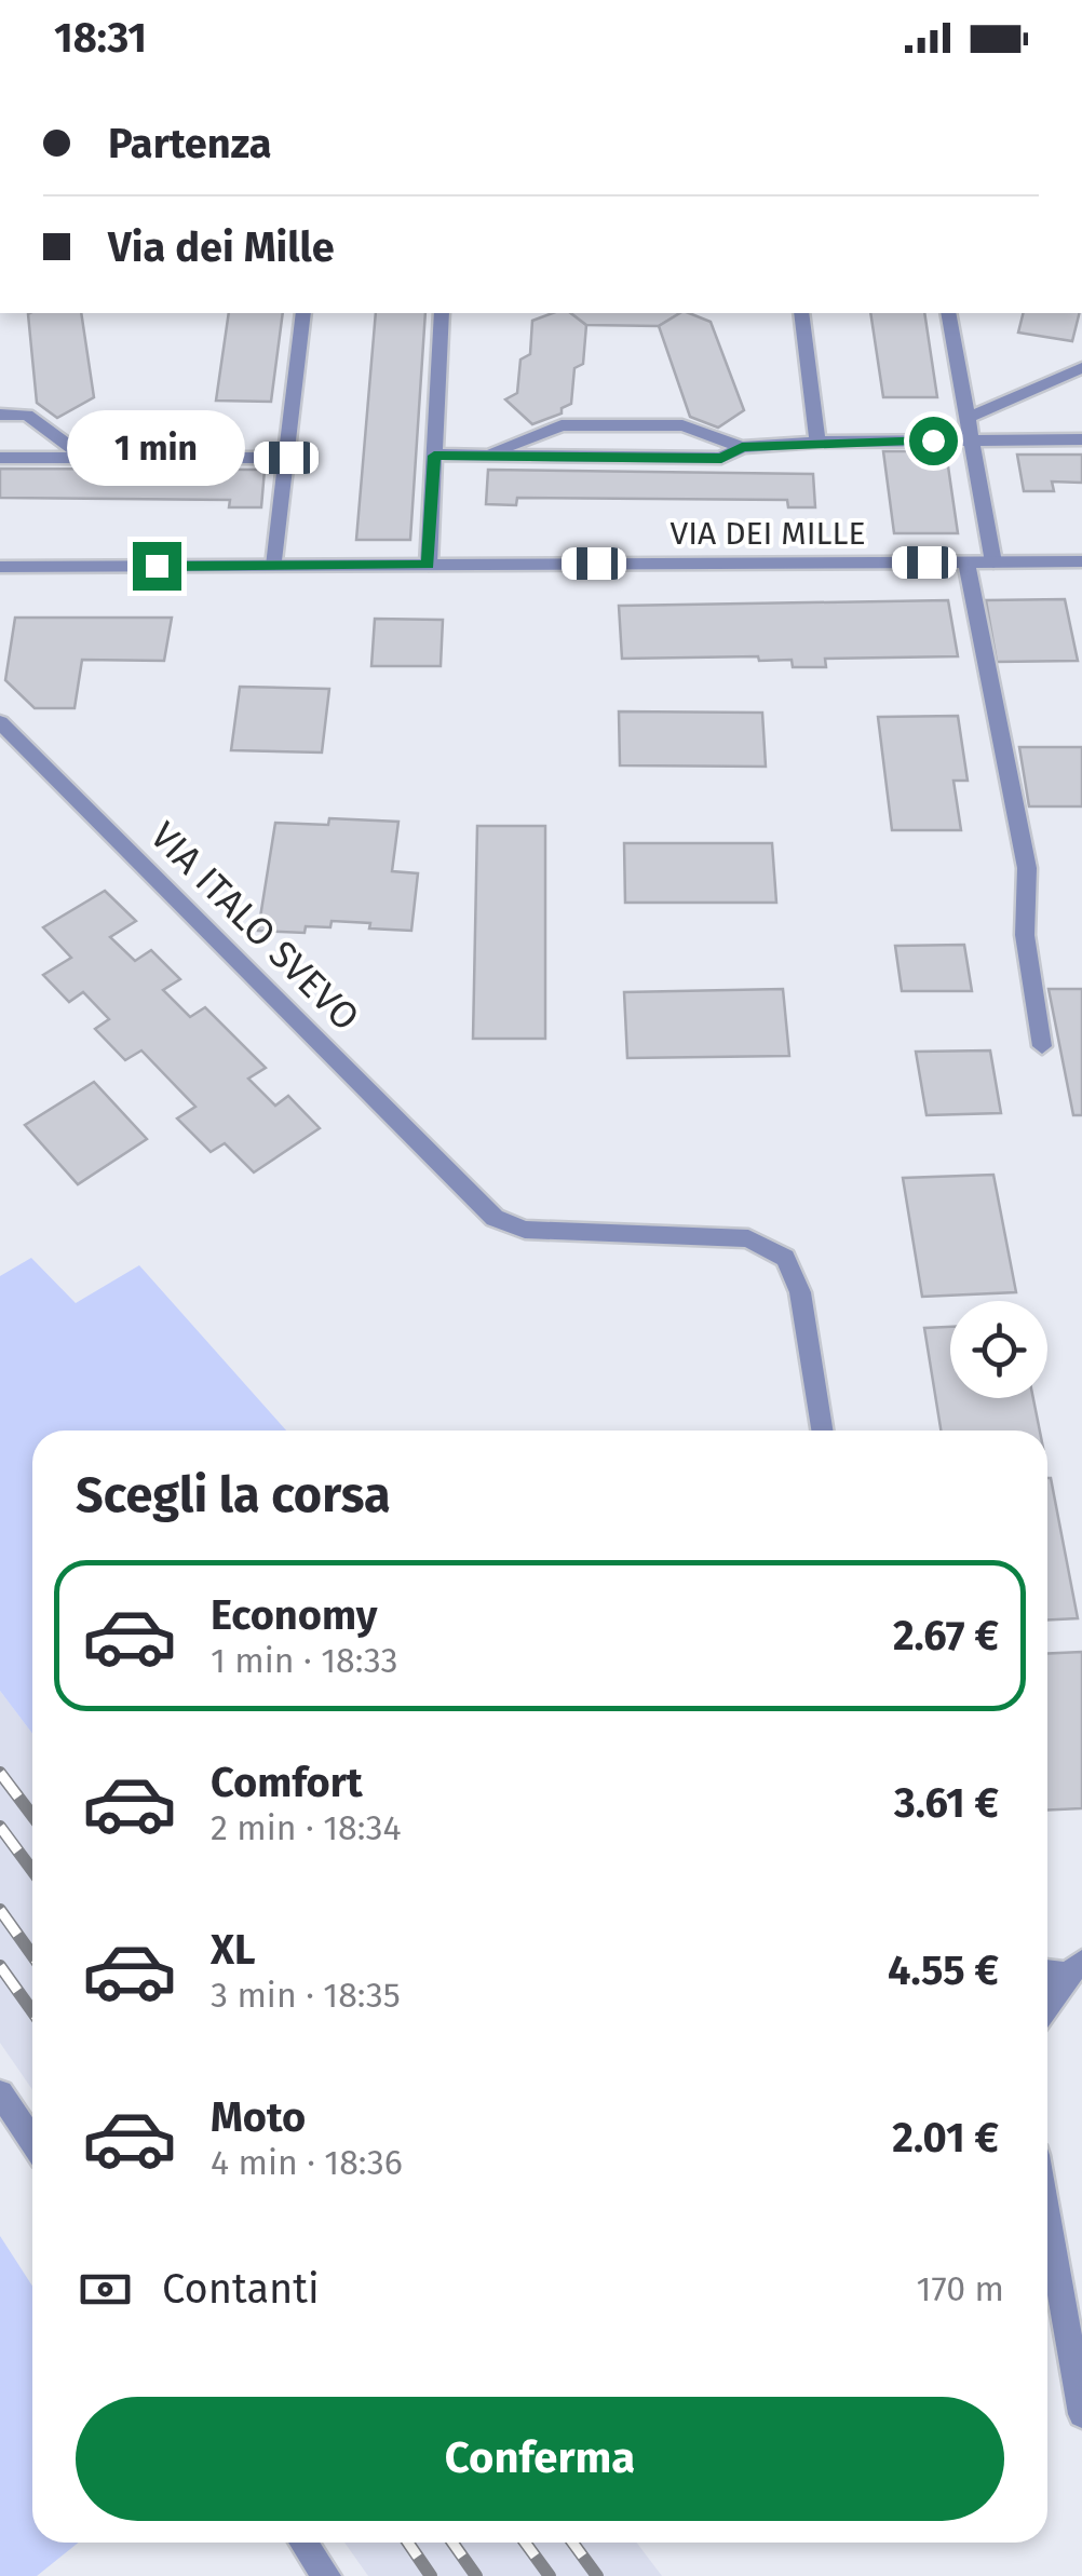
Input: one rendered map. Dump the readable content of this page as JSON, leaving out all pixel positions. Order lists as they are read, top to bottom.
{
  "streets": {
    "street": ["VIA DEI MILLE", "VIA ITALO SVEVO"]
  },
  "page": {
    "status": "18:31",
    "banner": ["Partenza", "Via dei Mille"],
    "bubble": "1 min",
    "heading": "Scegli la corsa",
    "list": [
      {
        "name": "Economy",
        "note": "1 min · 18:33",
        "value": "2.67 €"
      },
      {
        "name": "Comfort",
        "note": "2 min · 18:34",
        "value": "3.61 €"
      },
      {
        "name": "XL",
        "note": "3 min · 18:35",
        "value": "4.55 €"
      },
      {
        "name": "Moto",
        "note": "4 min · 18:36",
        "value": "2.01 €"
      }
    ],
    "pay": ["Contanti", "170 m"],
    "buttons": "Conferma"
  }
}
